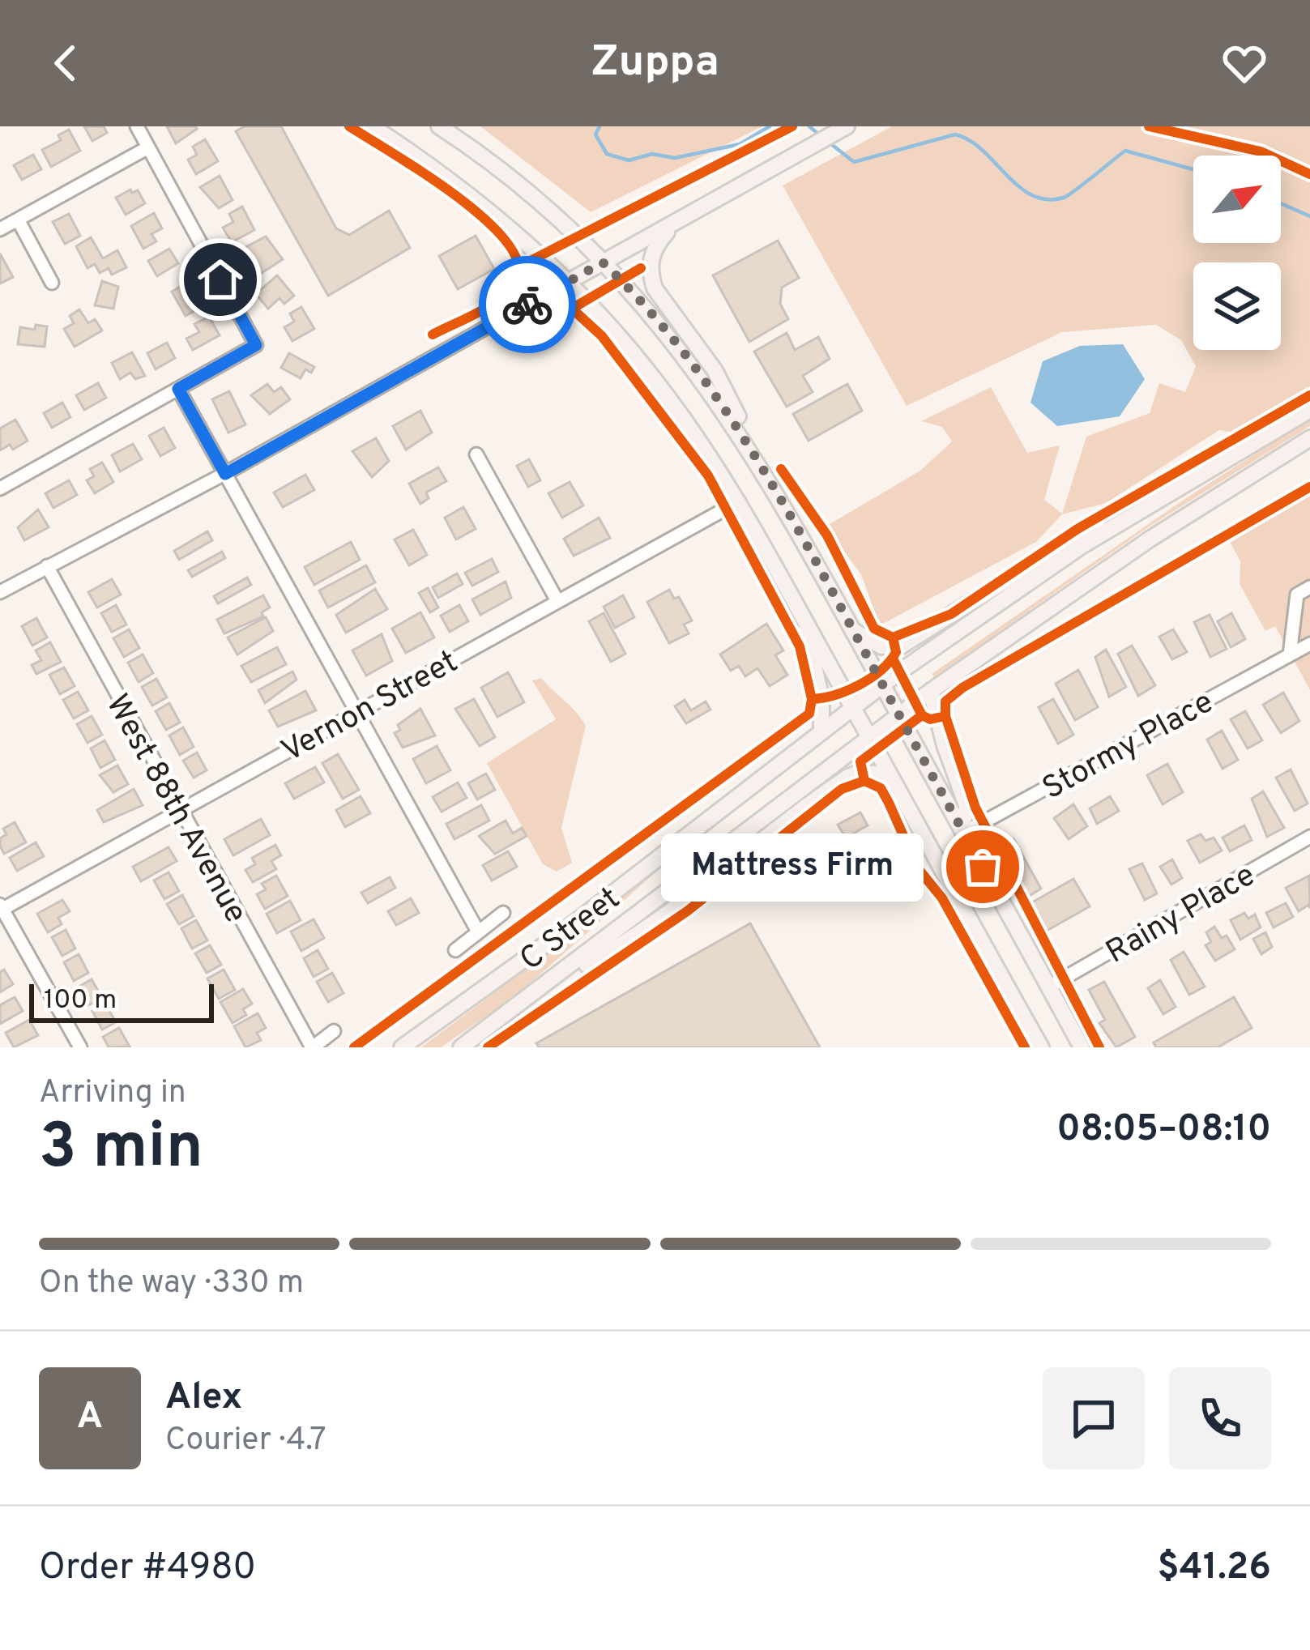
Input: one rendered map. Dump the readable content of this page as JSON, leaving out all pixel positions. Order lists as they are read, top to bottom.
{
  "streets": {
    "main road": ["C Street"],
    "street": [
      "Vernon Street",
      "Stormy Place",
      "West 88th Avenue",
      "Rainy Place"
    ]
  },
  "crossings": [
    ["Vernon Street", "West 88th Avenue"]
  ],
  "places": ["Mattress Firm"],
  "scale_bar": "100 m",
  "north": "top right",
  "page": {
    "header": "Zuppa",
    "bubble": "Mattress Firm",
    "scale": "100 m",
    "heading": ["3 min", "Arriving in", "08:05–08:10"],
    "panel": [
      "Alex",
      "Courier · 4.7",
      "Order #4980",
      "$41.26"
    ],
    "bar": "On the way · 330 m",
    "round": "A"
  }
}
